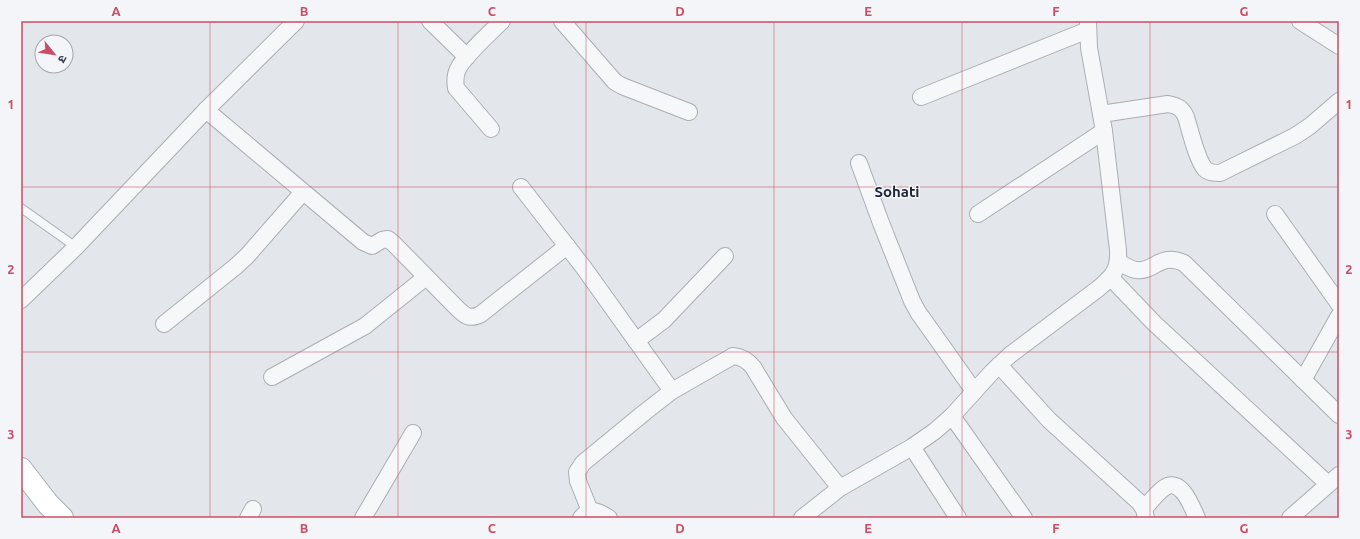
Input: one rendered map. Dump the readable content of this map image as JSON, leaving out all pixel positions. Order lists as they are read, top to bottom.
{
  "districts": ["Sohati"],
  "north": "bottom right",
  "grid": {
    "columns": [
      "A",
      "B",
      "C",
      "D",
      "E",
      "F",
      "G"
    ],
    "rows": ["1", "2", "3"]
  }
}
